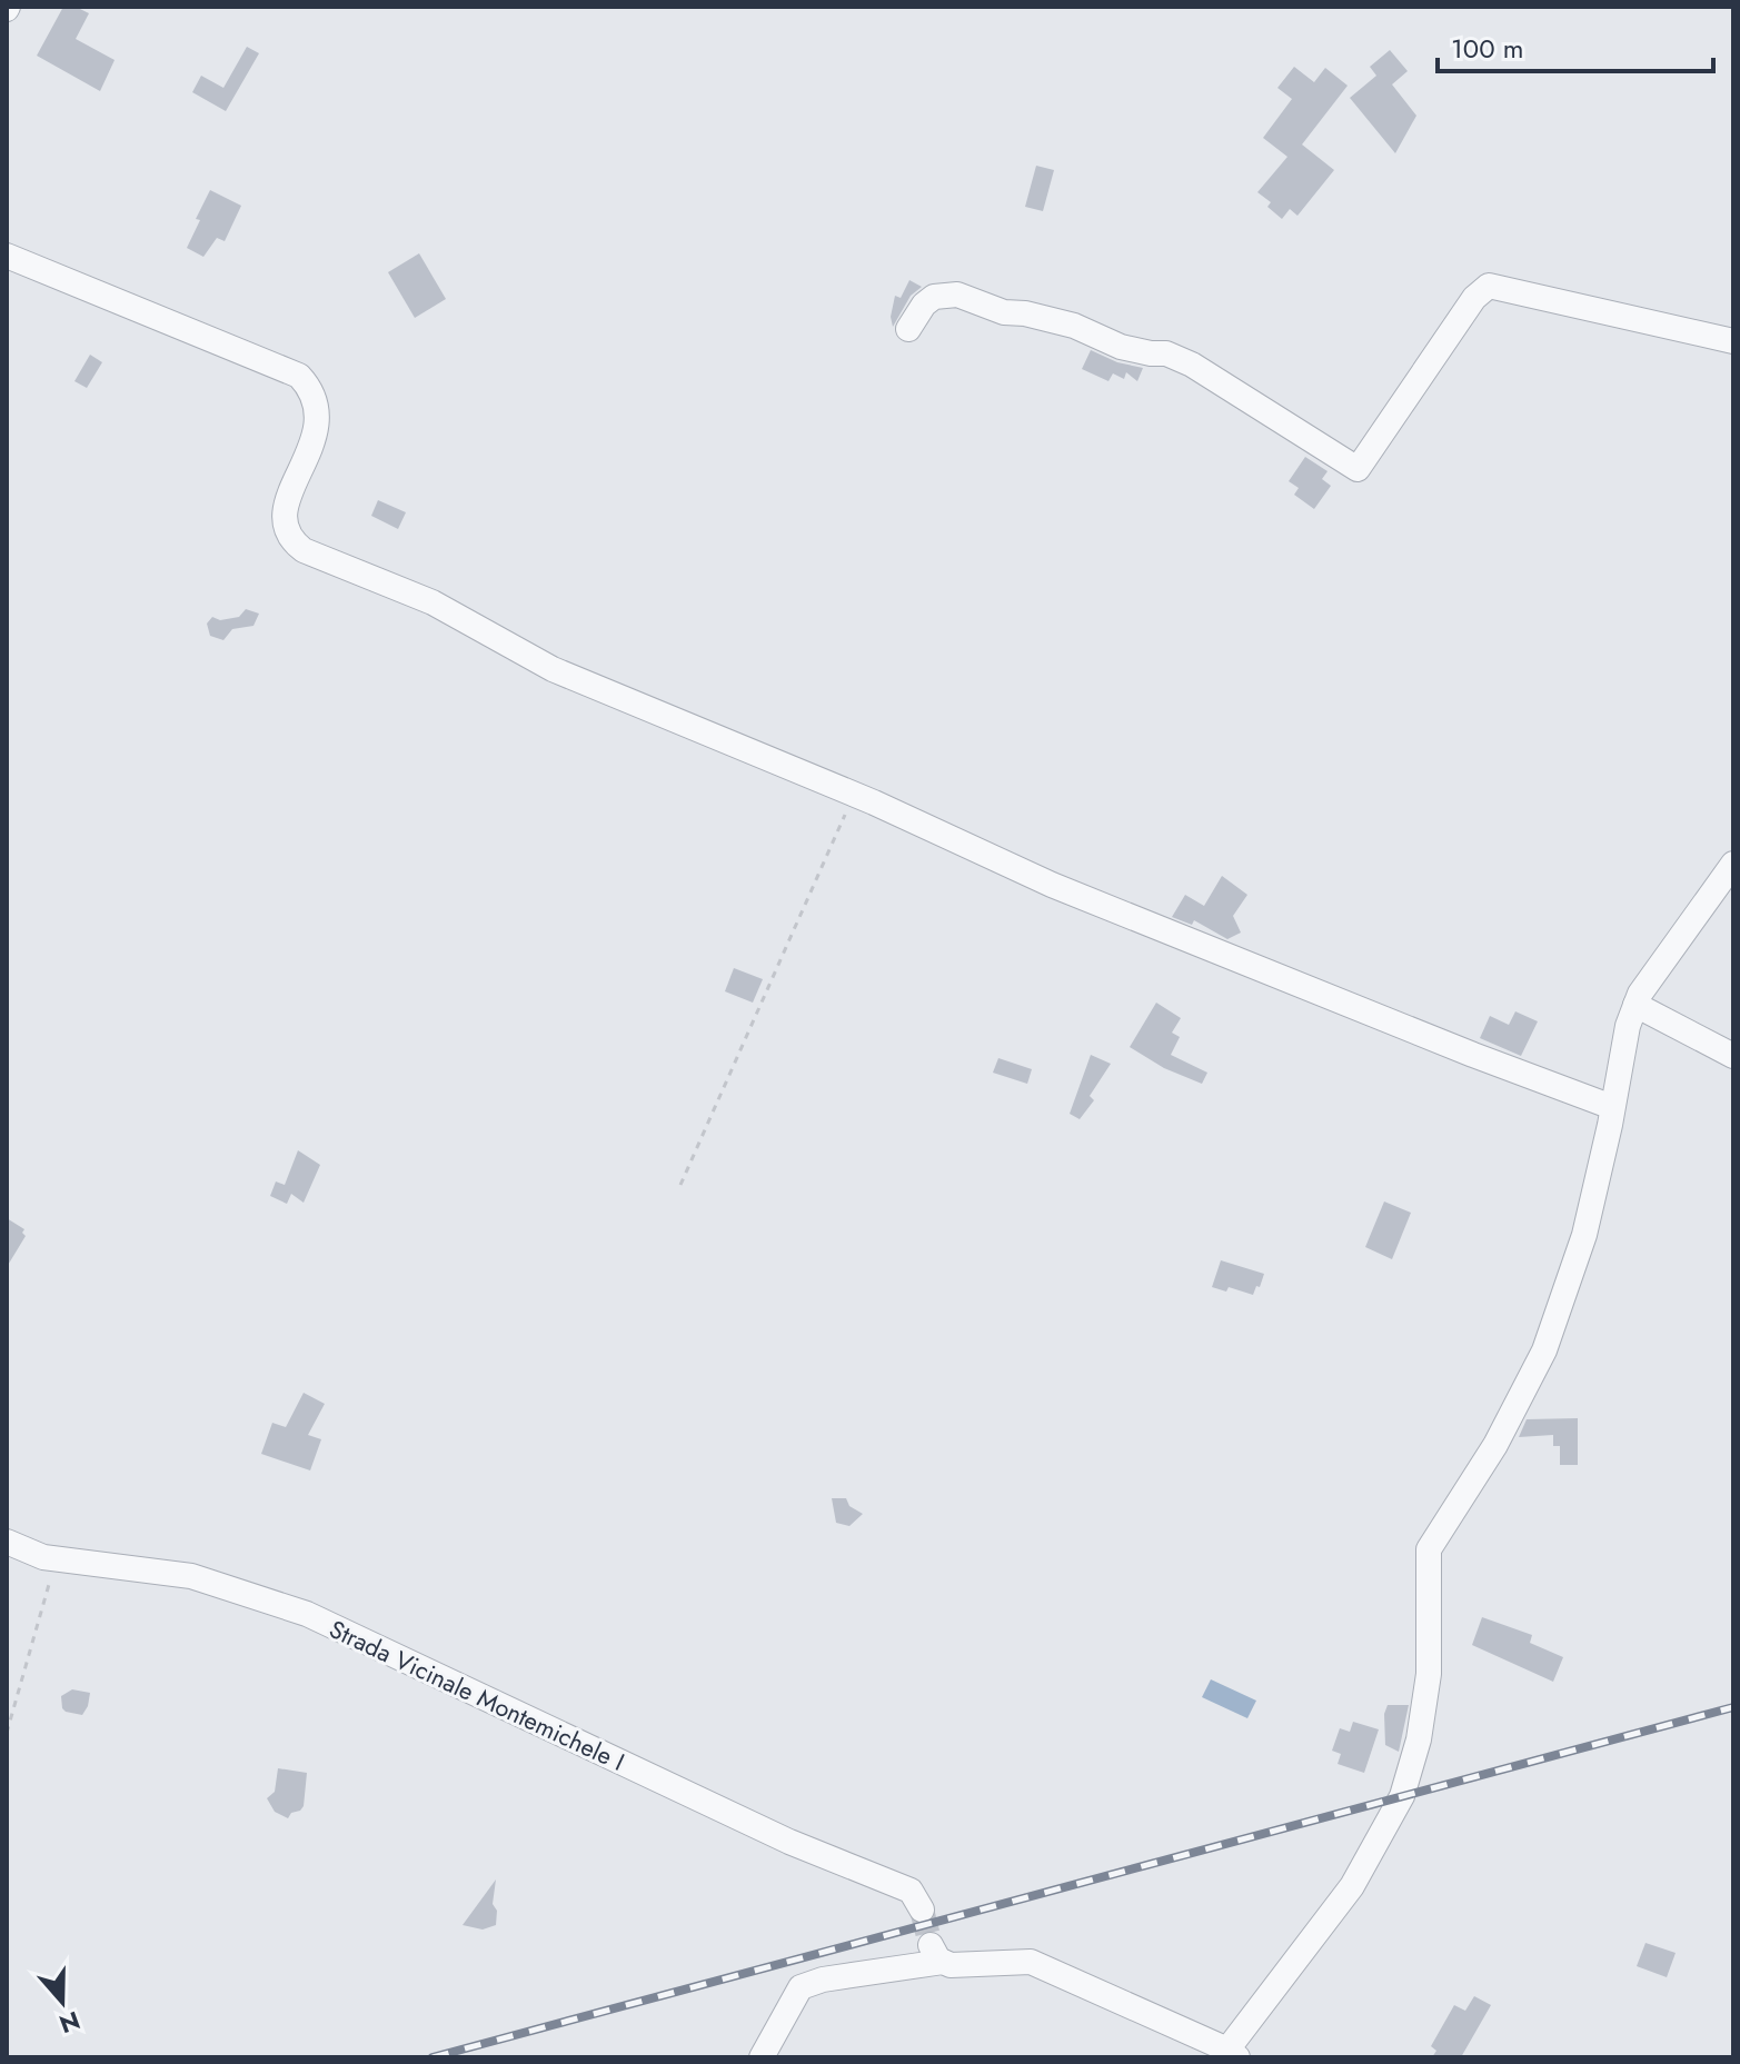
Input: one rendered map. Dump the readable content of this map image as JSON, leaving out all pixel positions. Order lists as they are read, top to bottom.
{
  "streets": {
    "street": ["Strada Vicinale Montemichele I"]
  },
  "scale_bar": "100 m",
  "north": "bottom"
}
